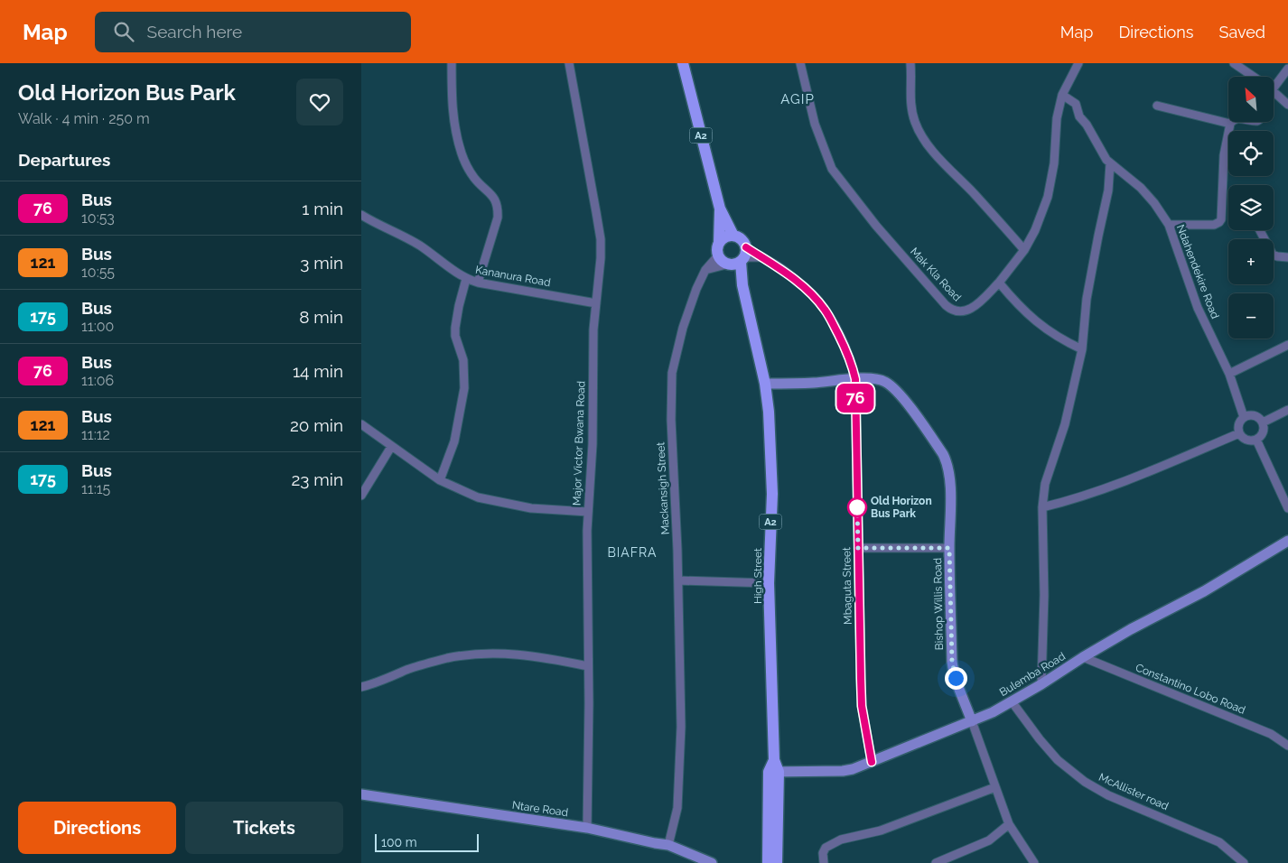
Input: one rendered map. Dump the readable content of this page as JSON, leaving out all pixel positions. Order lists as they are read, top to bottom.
{
  "streets": {
    "main road": [
      "A2",
      "High Street",
      "Bishop Willis Road",
      "Bulemba Road",
      "Ntare Road"
    ],
    "street": [
      "Ndahendekire Road",
      "Mak Kla Road",
      "Kananura Road",
      "Major Victor Bwana Road",
      "Mackansigh Street",
      "Mbaguta Street",
      "Constantino Lobo Road",
      "McAllister road"
    ]
  },
  "crossings": [
    ["A2", "Mackansigh Street"],
    ["A2", "High Street"],
    ["A2", "Mbaguta Street"],
    ["Ndahendekire Road", "Mak Kla Road"],
    ["Kananura Road", "Major Victor Bwana Road"],
    ["Major Victor Bwana Road", "Ntare Road"],
    ["Mackansigh Street", "High Street"],
    ["Mackansigh Street", "Mbaguta Street"],
    ["Mackansigh Street", "Ntare Road"],
    ["High Street", "Mbaguta Street"],
    ["High Street", "Bishop Willis Road"],
    ["High Street", "Bulemba Road"],
    ["Mbaguta Street", "Bishop Willis Road"],
    ["Mbaguta Street", "Bulemba Road"],
    ["Bishop Willis Road", "Bulemba Road"],
    ["Bulemba Road", "Constantino Lobo Road"],
    ["Bulemba Road", "McAllister road"]
  ],
  "districts": ["AGIP", "BIAFRA"],
  "places": ["Old Horizon Bus Park"],
  "lines": ["bus line 76"],
  "scale_bar": "100 m",
  "north": "top left",
  "page": {
    "header": "Map",
    "search": "Search here",
    "nav": ["Map", "Directions", "Saved"],
    "heading": [
      ["Old Horizon Bus Park", "Walk · 4 min · 250 m"],
      "Departures"
    ],
    "on_map": "76",
    "map_buttons": ["+", "−"],
    "list": [
      {
        "mark": "76",
        "name": "Bus",
        "note": "10:53",
        "value": "1 min"
      },
      {
        "mark": "121",
        "name": "Bus",
        "note": "10:55",
        "value": "3 min"
      },
      {
        "mark": "175",
        "name": "Bus",
        "note": "11:00",
        "value": "8 min"
      },
      {
        "mark": "76",
        "name": "Bus",
        "note": "11:06",
        "value": "14 min"
      },
      {
        "mark": "121",
        "name": "Bus",
        "note": "11:12",
        "value": "20 min"
      },
      {
        "mark": "175",
        "name": "Bus",
        "note": "11:15",
        "value": "23 min"
      }
    ],
    "buttons": ["Directions", "Tickets"],
    "scale": "100 m"
  }
}
